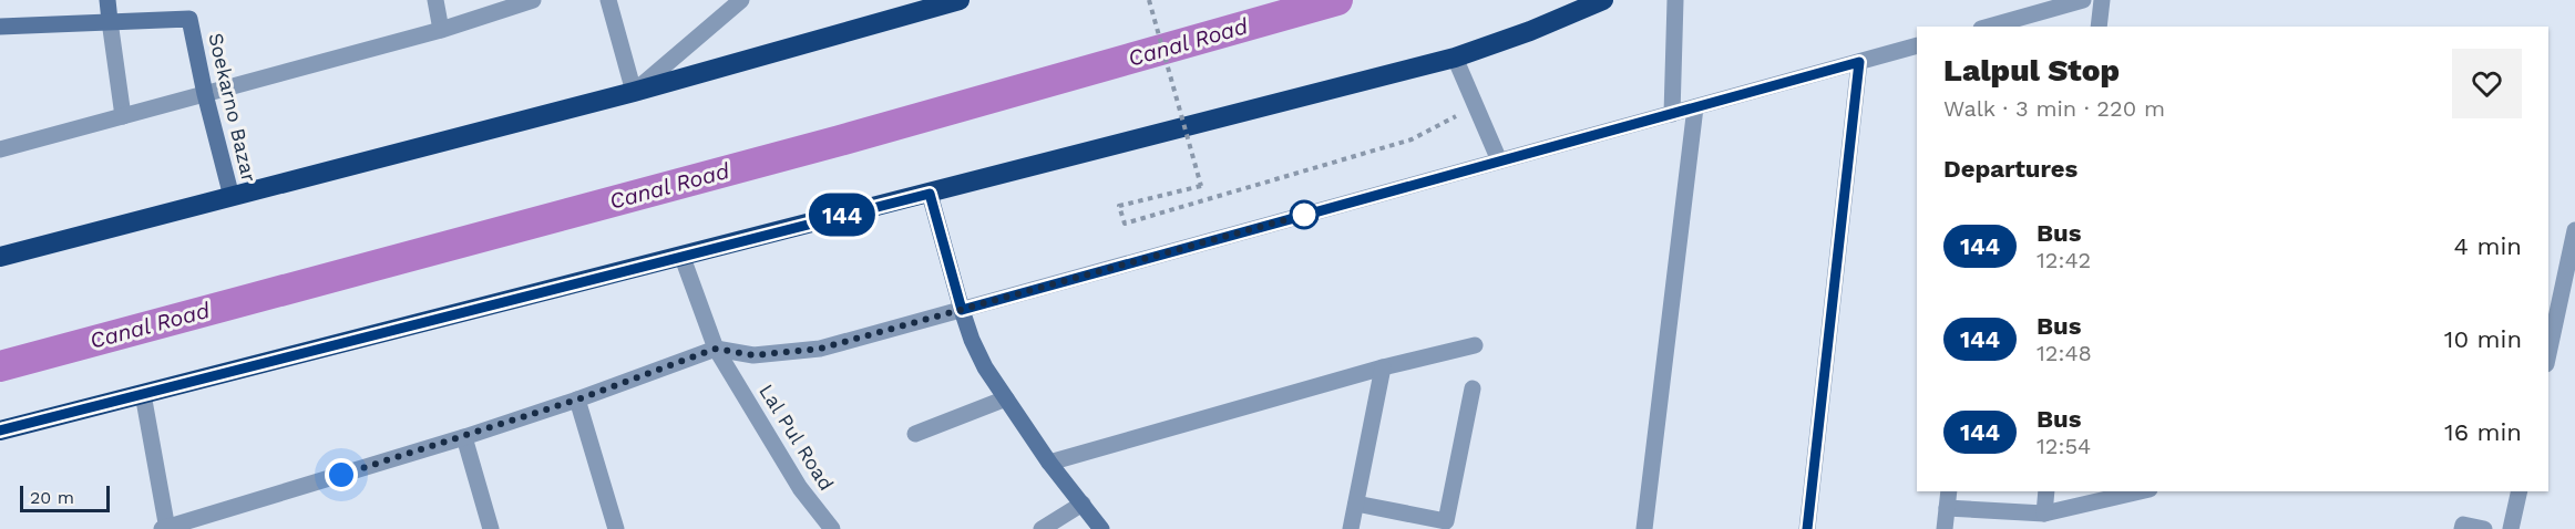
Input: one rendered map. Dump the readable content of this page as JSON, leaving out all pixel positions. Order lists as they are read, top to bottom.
{
  "streets": {
    "street": ["Soekarno Bazar", "Lal Pul Road"]
  },
  "water": ["Canal Road"],
  "lines": ["bus line 144"],
  "scale_bar": "20 m",
  "page": {
    "on_map": "144",
    "heading": [
      ["Lalpul Stop", "Walk · 3 min · 220 m"],
      "Departures"
    ],
    "list": [
      {
        "mark": "144",
        "name": "Bus",
        "note": "12:42",
        "value": "4 min"
      },
      {
        "mark": "144",
        "name": "Bus",
        "note": "12:48",
        "value": "10 min"
      },
      {
        "mark": "144",
        "name": "Bus",
        "note": "12:54",
        "value": "16 min"
      }
    ],
    "scale": "20 m"
  }
}
